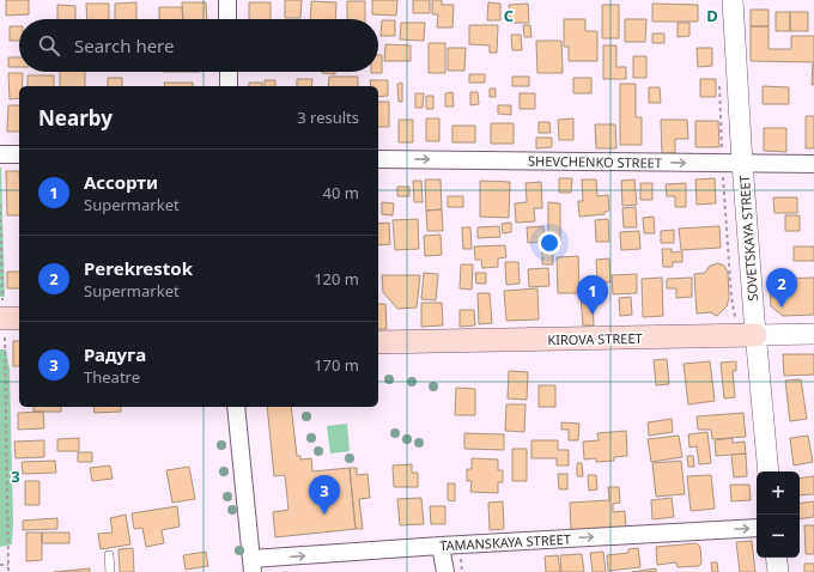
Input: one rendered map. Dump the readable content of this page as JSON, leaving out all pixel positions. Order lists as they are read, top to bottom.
{
  "streets": {
    "main road": ["KIROVA STREET"],
    "street": ["SHEVCHENKO STREET", "SOVETSKAYA STREET", "TAMANSKAYA STREET"]
  },
  "crossings": [
    ["SHEVCHENKO STREET", "SOVETSKAYA STREET"],
    ["SOVETSKAYA STREET", "KIROVA STREET"]
  ],
  "one_way": ["SHEVCHENKO STREET", "TAMANSKAYA STREET"],
  "page": {
    "search": "Search here",
    "heading": ["Nearby", "3 results"],
    "list": [
      {
        "mark": "1",
        "name": "Ассорти",
        "note": "Supermarket",
        "value": "40 m"
      },
      {
        "mark": "2",
        "name": "Perekrestok",
        "note": "Supermarket",
        "value": "120 m"
      },
      {
        "mark": "3",
        "name": "Радуга",
        "note": "Theatre",
        "value": "170 m"
      }
    ],
    "pins": ["2", "1", "3"],
    "map_buttons": ["+", "−"]
  },
  "grid": {
    "columns": ["C", "D"],
    "rows": ["3"]
  }
}
